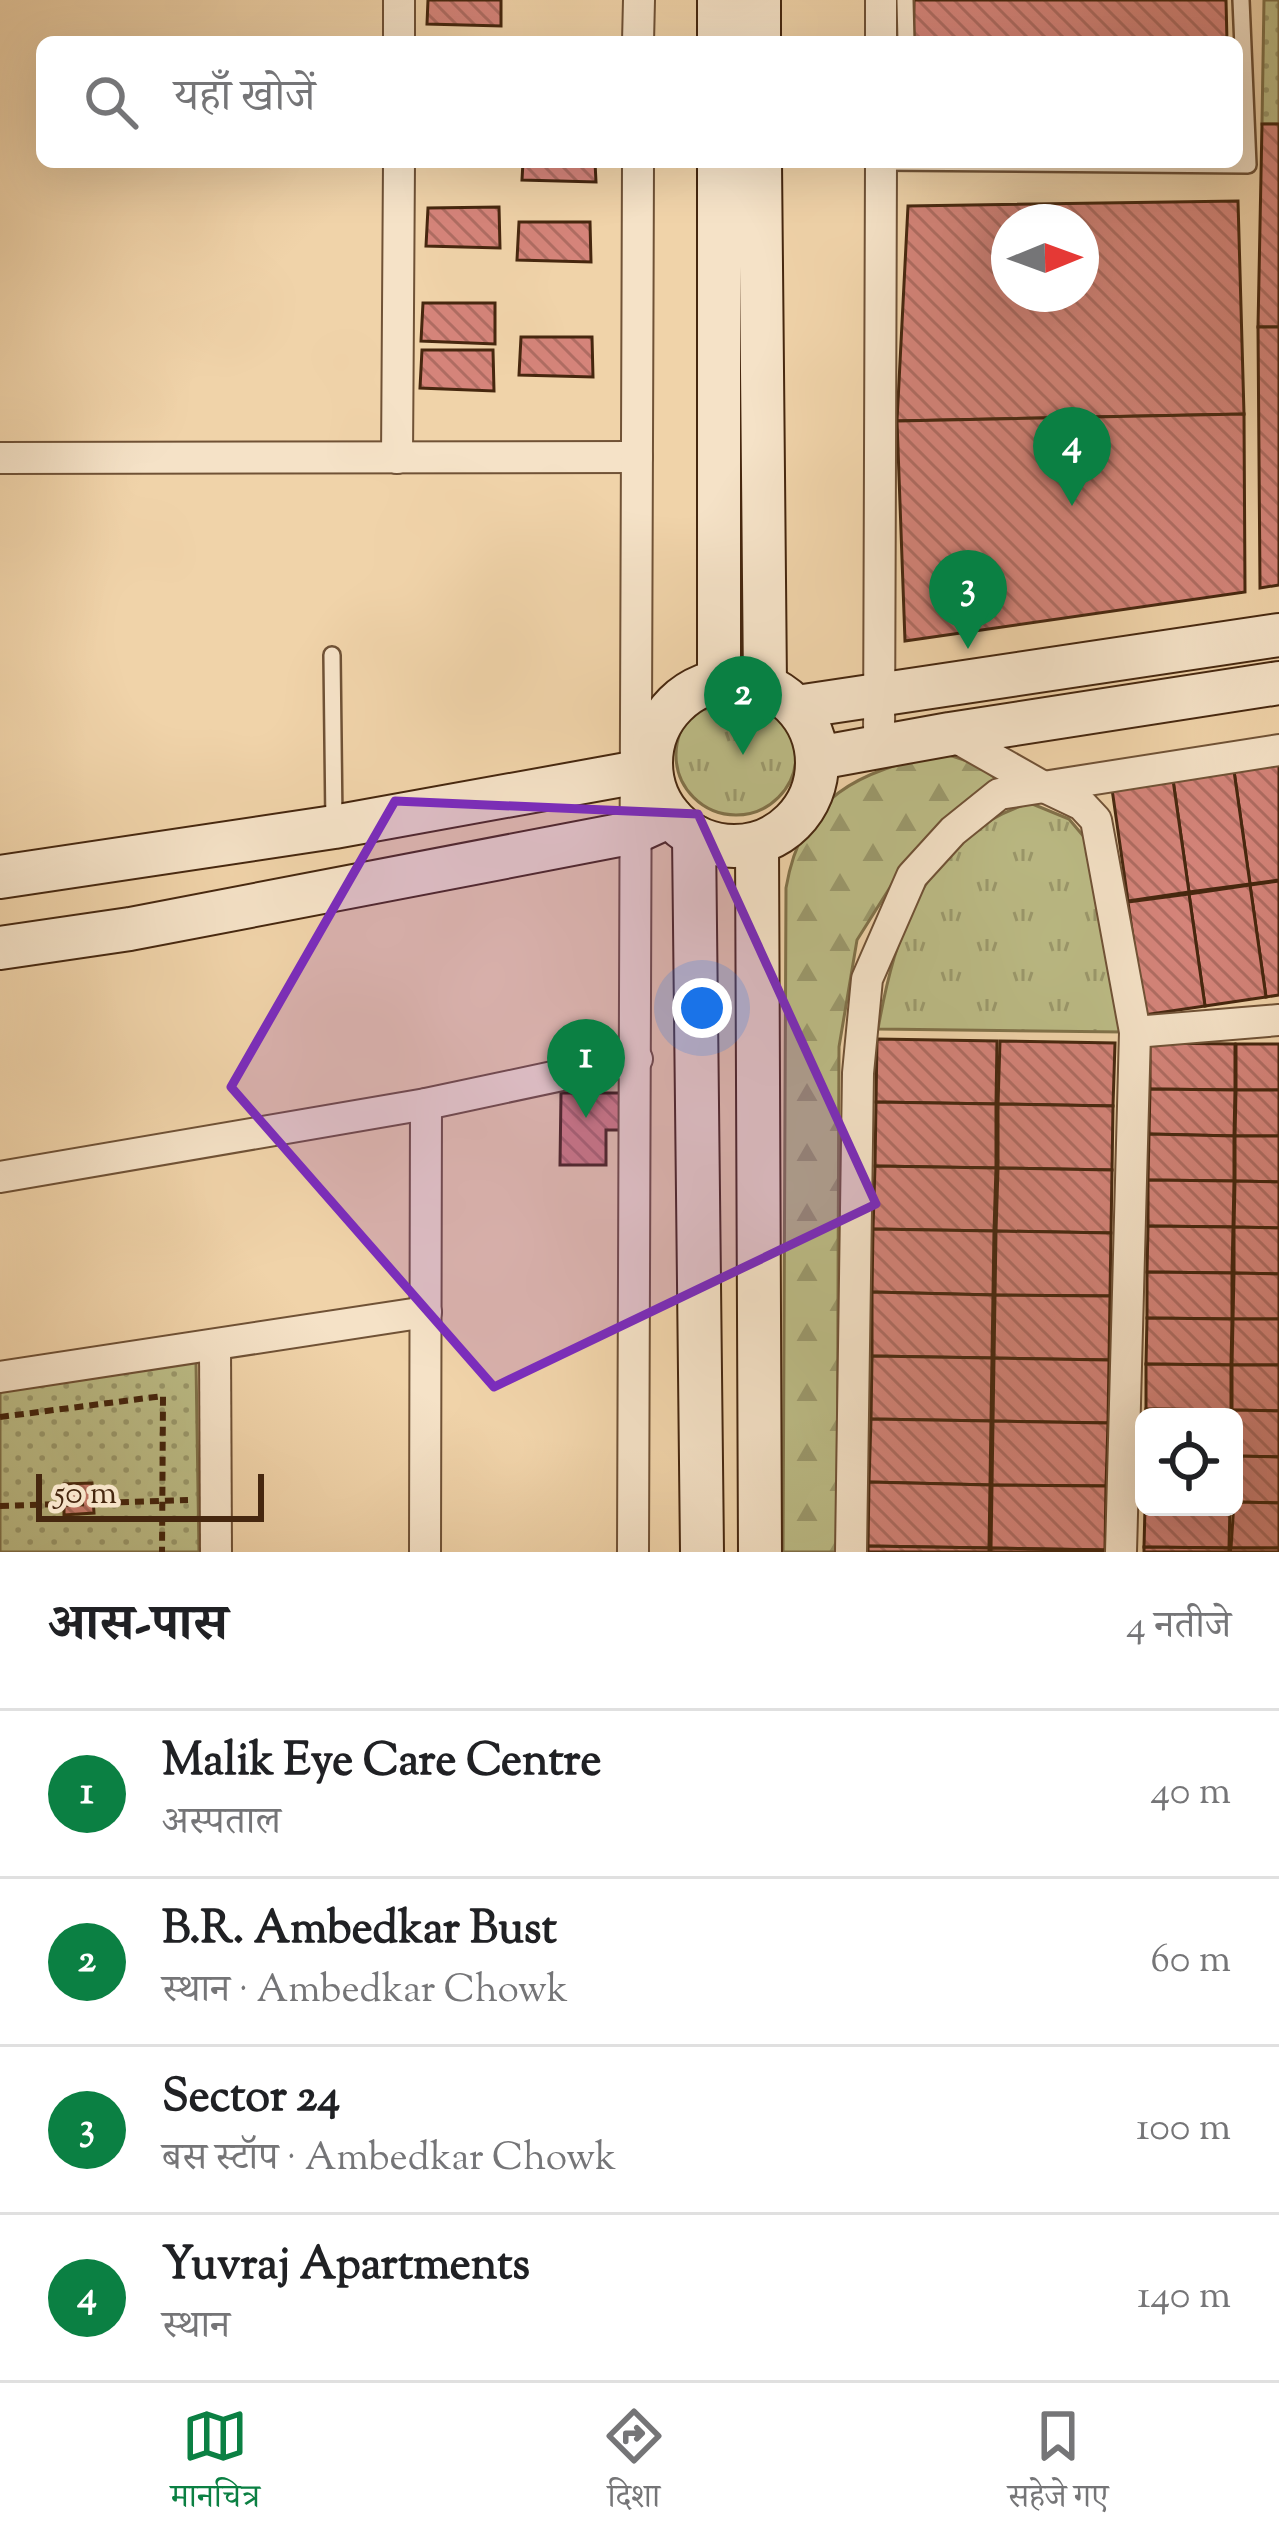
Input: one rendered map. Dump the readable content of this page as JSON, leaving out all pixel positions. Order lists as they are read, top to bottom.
{
  "scale_bar": "50 m",
  "north": "right",
  "page": {
    "search": "यहाँ खोजें",
    "pins": [
      "4",
      "3",
      "2",
      "1"
    ],
    "scale": "50 m",
    "heading": ["आस-पास", "4 नतीजे"],
    "list": [
      {
        "mark": "1",
        "name": "Malik Eye Care Centre",
        "note": "अस्पताल",
        "value": "40 m"
      },
      {
        "mark": "2",
        "name": "B.R. Ambedkar Bust",
        "note": "स्थान · Ambedkar Chowk",
        "value": "60 m"
      },
      {
        "mark": "3",
        "name": "Sector 24",
        "note": "बस स्टॉप · Ambedkar Chowk",
        "value": "100 m"
      },
      {
        "mark": "4",
        "name": "Yuvraj Apartments",
        "note": "स्थान",
        "value": "140 m"
      }
    ],
    "nav": ["मानचित्र", "दिशा", "सहेजे गए"]
  }
}
